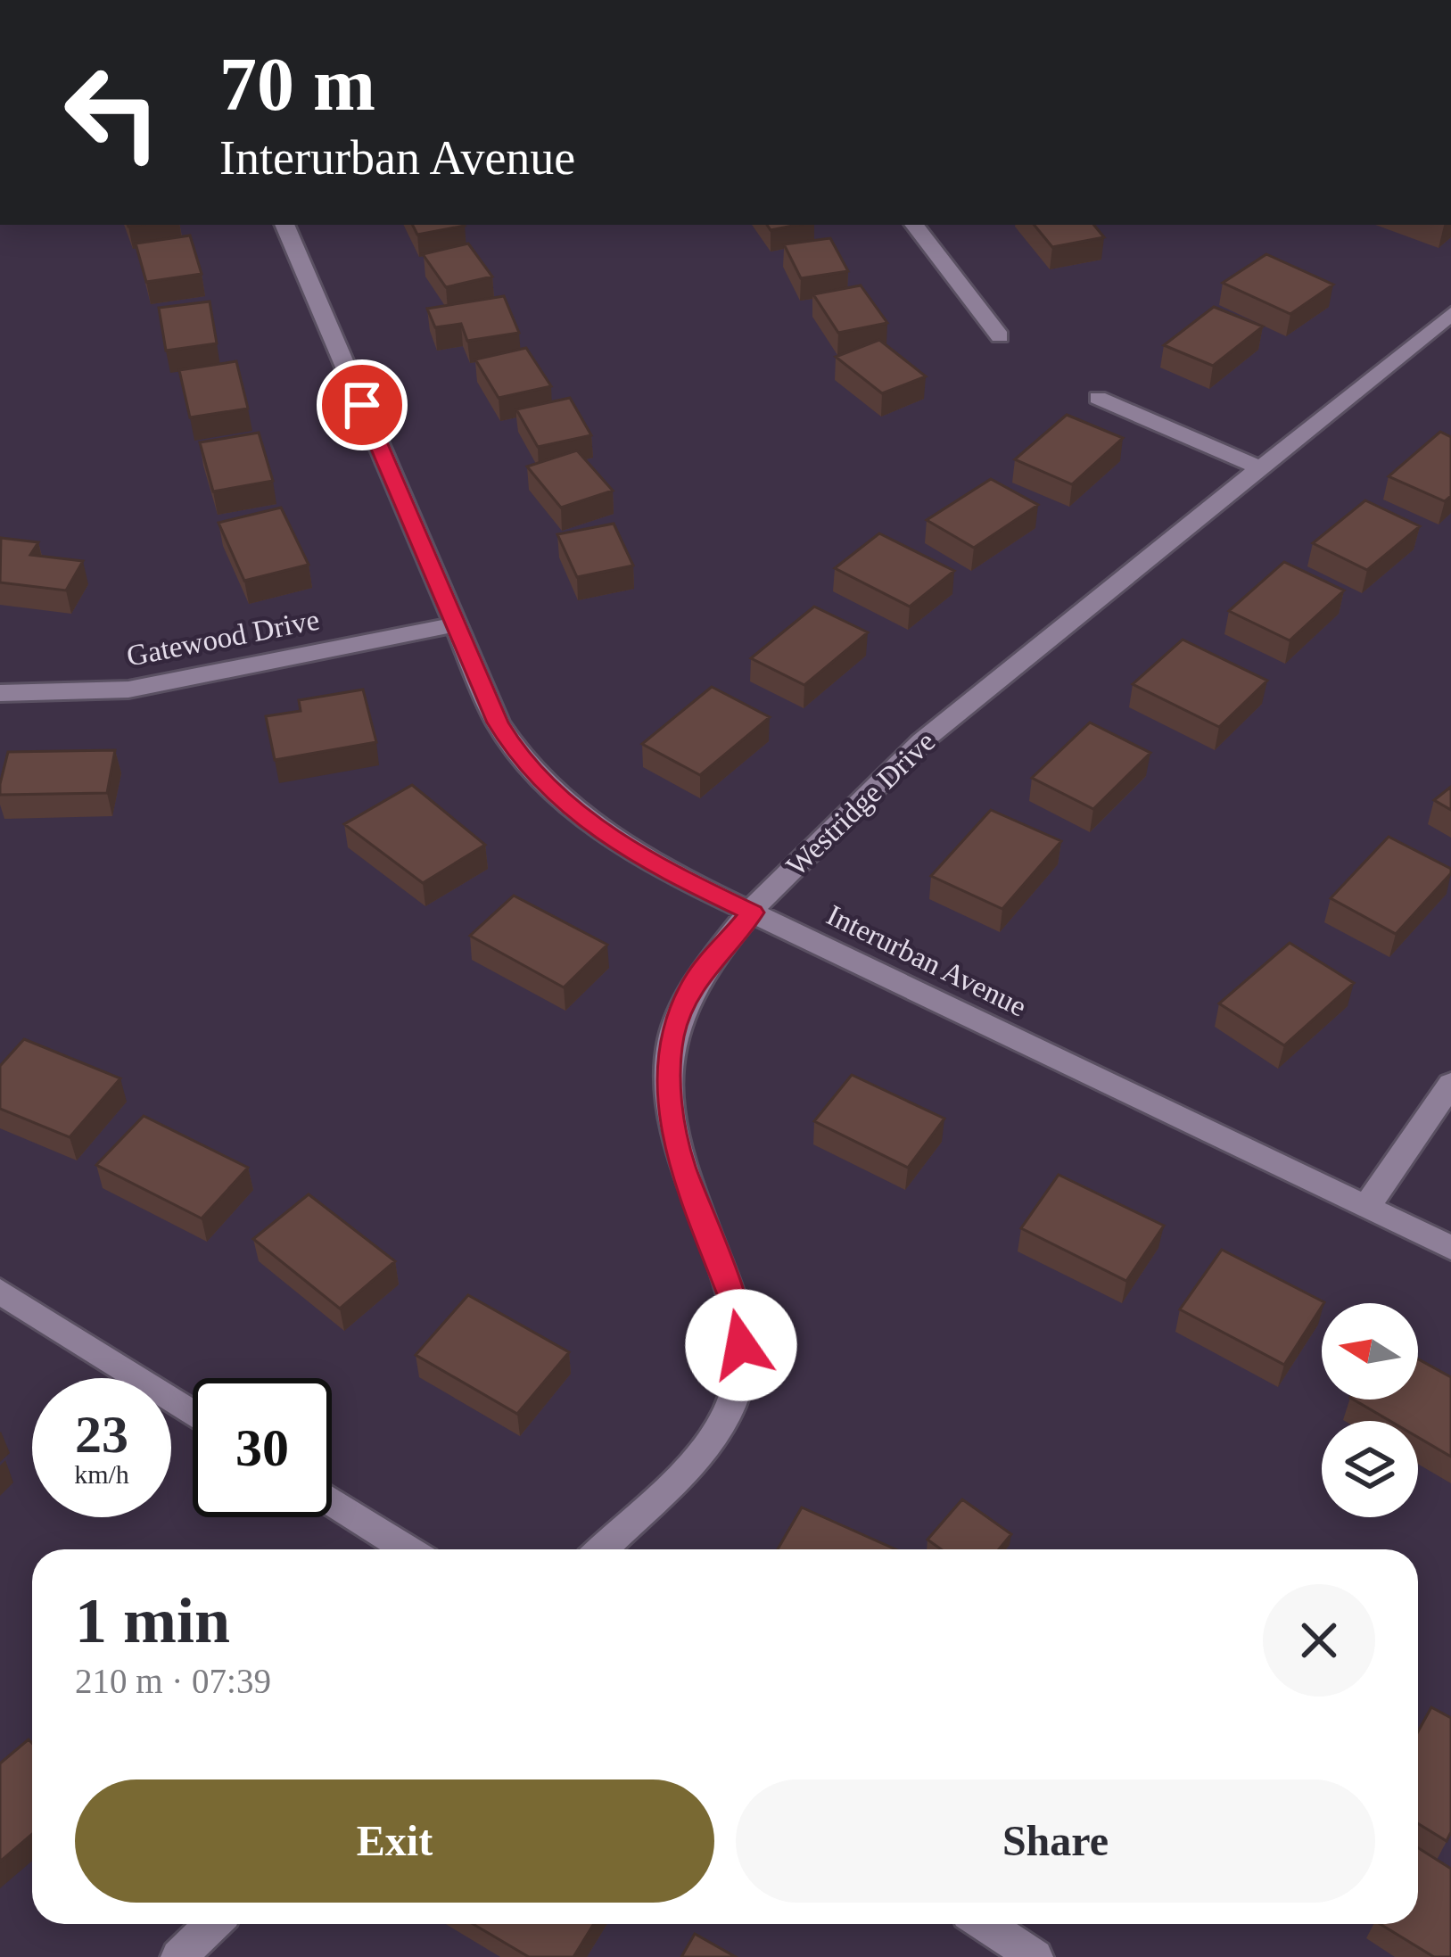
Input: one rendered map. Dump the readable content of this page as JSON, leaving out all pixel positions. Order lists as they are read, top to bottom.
{
  "streets": {
    "street": ["Gatewood Drive", "Westridge Drive", "Interurban Avenue"]
  },
  "crossings": [
    ["Gatewood Drive", "Interurban Avenue"],
    ["Westridge Drive", "Interurban Avenue"]
  ],
  "north": "left",
  "page": {
    "turn": ["70 m", "Interurban Avenue"],
    "speed": "23 km/h",
    "limit": "30",
    "heading": ["1 min", "210 m · 07:39"],
    "buttons": ["Exit", "Share"]
  }
}
